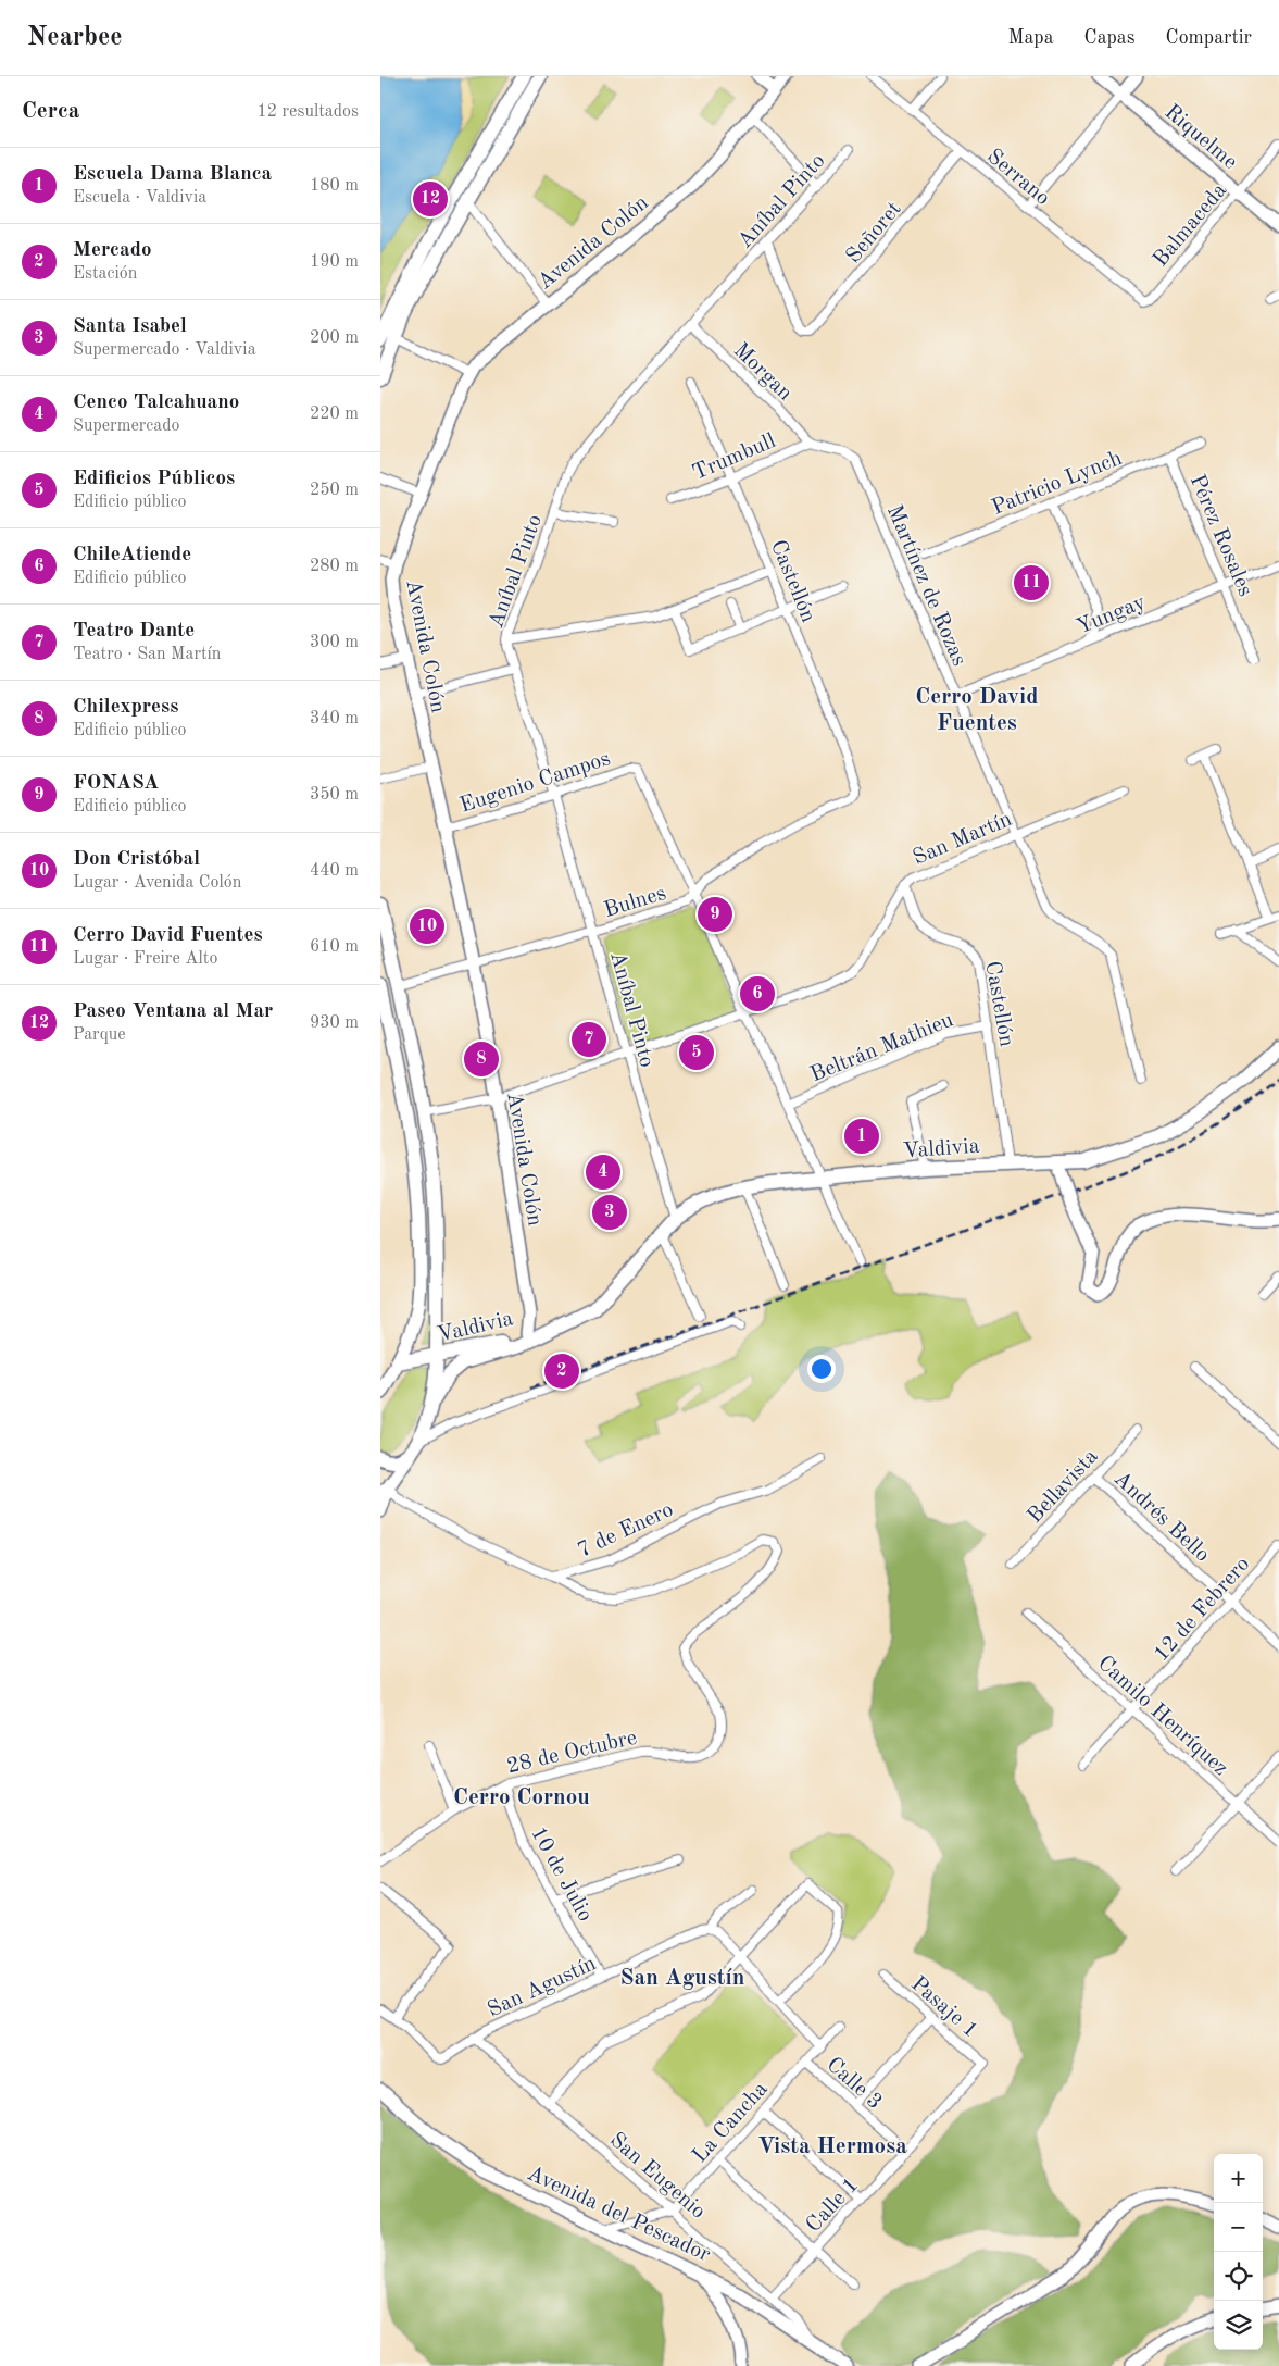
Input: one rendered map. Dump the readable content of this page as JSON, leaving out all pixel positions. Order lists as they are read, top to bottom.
{
  "streets": {
    "main road": [
      "Riquelme",
      "Avenida Colón",
      "Valdivia",
      "Avenida del Pescador"
    ],
    "street": [
      "Serrano",
      "Aníbal Pinto",
      "Balmaceda",
      "Señoret",
      "Morgan",
      "Trumbull",
      "Patricio Lynch",
      "Pérez Rosales",
      "Castellón",
      "Martínez de Rozas",
      "Yungay",
      "Eugenio Campos",
      "San Martín",
      "Bulnes",
      "Beltrán Mathieu",
      "Bellavista",
      "Andrés Bello",
      "7 de Enero",
      "12 de Febrero",
      "Camilo Henríquez",
      "28 de Octubre",
      "10 de Julio",
      "San Agustín",
      "Pasaje 1",
      "Calle 3",
      "La Cancha",
      "San Eugenio",
      "Calle 1"
    ]
  },
  "crossings": [
    ["Riquelme", "Balmaceda"],
    ["Serrano", "Balmaceda"],
    ["Serrano", "Señoret"],
    ["Aníbal Pinto", "Señoret"],
    ["Aníbal Pinto", "Morgan"],
    ["Aníbal Pinto", "Eugenio Campos"],
    ["Aníbal Pinto", "San Martín"],
    ["Aníbal Pinto", "Bulnes"],
    ["Aníbal Pinto", "Valdivia"],
    ["Avenida Colón", "Eugenio Campos"],
    ["Avenida Colón", "San Martín"],
    ["Avenida Colón", "Bulnes"],
    ["Avenida Colón", "Valdivia"],
    ["Morgan", "Trumbull"],
    ["Morgan", "Martínez de Rozas"],
    ["Trumbull", "Castellón"],
    ["Trumbull", "Martínez de Rozas"],
    ["Patricio Lynch", "Pérez Rosales"],
    ["Pérez Rosales", "Yungay"],
    ["Castellón", "San Martín"],
    ["Castellón", "Bulnes"],
    ["Castellón", "Beltrán Mathieu"],
    ["Castellón", "Valdivia"],
    ["Martínez de Rozas", "Yungay"],
    ["Martínez de Rozas", "San Martín"],
    ["Eugenio Campos", "Bulnes"],
    ["Bellavista", "Andrés Bello"],
    ["Andrés Bello", "12 de Febrero"],
    ["7 de Enero", "28 de Octubre"],
    ["12 de Febrero", "Camilo Henríquez"],
    ["28 de Octubre", "10 de Julio"],
    ["10 de Julio", "San Agustín"],
    ["San Agustín", "San Eugenio"],
    ["Pasaje 1", "Calle 1"],
    ["Calle 3", "La Cancha"],
    ["Calle 3", "Calle 1"],
    ["La Cancha", "San Eugenio"],
    ["San Eugenio", "Calle 1"],
    ["San Eugenio", "Avenida del Pescador"]
  ],
  "districts": [
    "Cerro David Fuentes",
    "Cerro Cornou",
    "San Agustín",
    "Vista Hermosa"
  ],
  "page": {
    "header": "Nearbee",
    "nav": ["Mapa", "Capas", "Compartir"],
    "heading": ["Cerca", "12 resultados"],
    "list": [
      {
        "mark": "1",
        "name": "Escuela Dama Blanca",
        "note": "Escuela · Valdivia",
        "value": "180 m"
      },
      {
        "mark": "2",
        "name": "Mercado",
        "note": "Estación",
        "value": "190 m"
      },
      {
        "mark": "3",
        "name": "Santa Isabel",
        "note": "Supermercado · Valdivia",
        "value": "200 m"
      },
      {
        "mark": "4",
        "name": "Cenco Talcahuano",
        "note": "Supermercado",
        "value": "220 m"
      },
      {
        "mark": "5",
        "name": "Edificios Públicos",
        "note": "Edificio público",
        "value": "250 m"
      },
      {
        "mark": "6",
        "name": "ChileAtiende",
        "note": "Edificio público",
        "value": "280 m"
      },
      {
        "mark": "7",
        "name": "Teatro Dante",
        "note": "Teatro · San Martín",
        "value": "300 m"
      },
      {
        "mark": "8",
        "name": "Chilexpress",
        "note": "Edificio público",
        "value": "340 m"
      },
      {
        "mark": "9",
        "name": "FONASA",
        "note": "Edificio público",
        "value": "350 m"
      },
      {
        "mark": "10",
        "name": "Don Cristóbal",
        "note": "Lugar · Avenida Colón",
        "value": "440 m"
      },
      {
        "mark": "11",
        "name": "Cerro David Fuentes",
        "note": "Lugar · Freire Alto",
        "value": "610 m"
      },
      {
        "mark": "12",
        "name": "Paseo Ventana al Mar",
        "note": "Parque",
        "value": "930 m"
      }
    ],
    "pins": [
      "12",
      "11",
      "9",
      "10",
      "6",
      "7",
      "5",
      "8",
      "1",
      "4",
      "3",
      "2"
    ],
    "map_buttons": ["+", "−"]
  }
}
